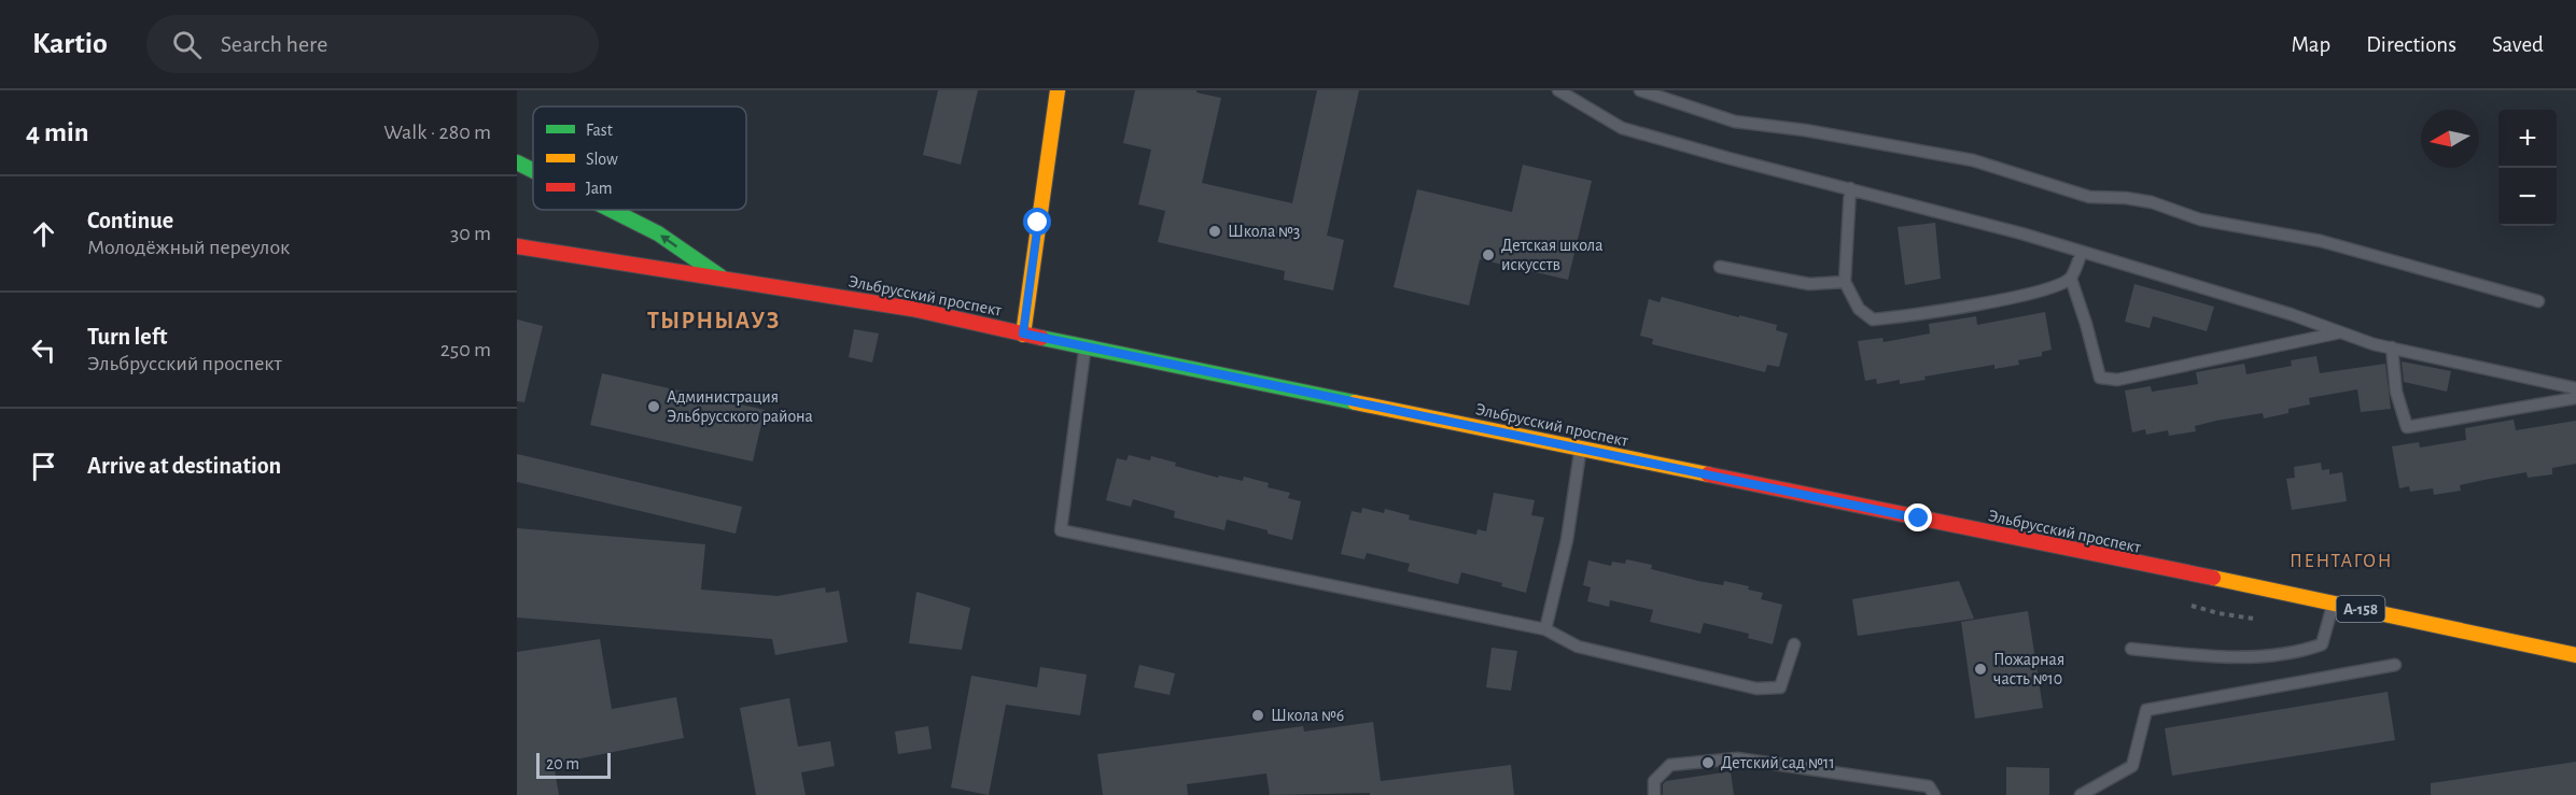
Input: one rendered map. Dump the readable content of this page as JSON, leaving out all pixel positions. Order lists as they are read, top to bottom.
{
  "streets": {
    "main road": ["Эльбрусский проспект", "А-158"]
  },
  "districts": ["ТЫРНЫАУЗ", "ПЕНТАГОН"],
  "places": [
    "Школа №3",
    "Детская школа искусств",
    "Администрация Эльбрусского района",
    "Пожарная часть №10",
    "Школа №6",
    "Детский сад №11"
  ],
  "legend": ["Fast", "Slow", "Jam"],
  "scale_bar": "20 m",
  "north": "left",
  "page": {
    "header": "Kartio",
    "search": "Search here",
    "nav": ["Map", "Directions", "Saved"],
    "heading": ["4 min", "Walk · 280 m"],
    "map_buttons": ["+", "−"],
    "list": [
      ["Continue", "Молодёжный переулок", "30 m"],
      ["Turn left", "Эльбрусский проспект", "250 m"],
      "Arrive at destination"
    ],
    "scale": "20 m"
  }
}
